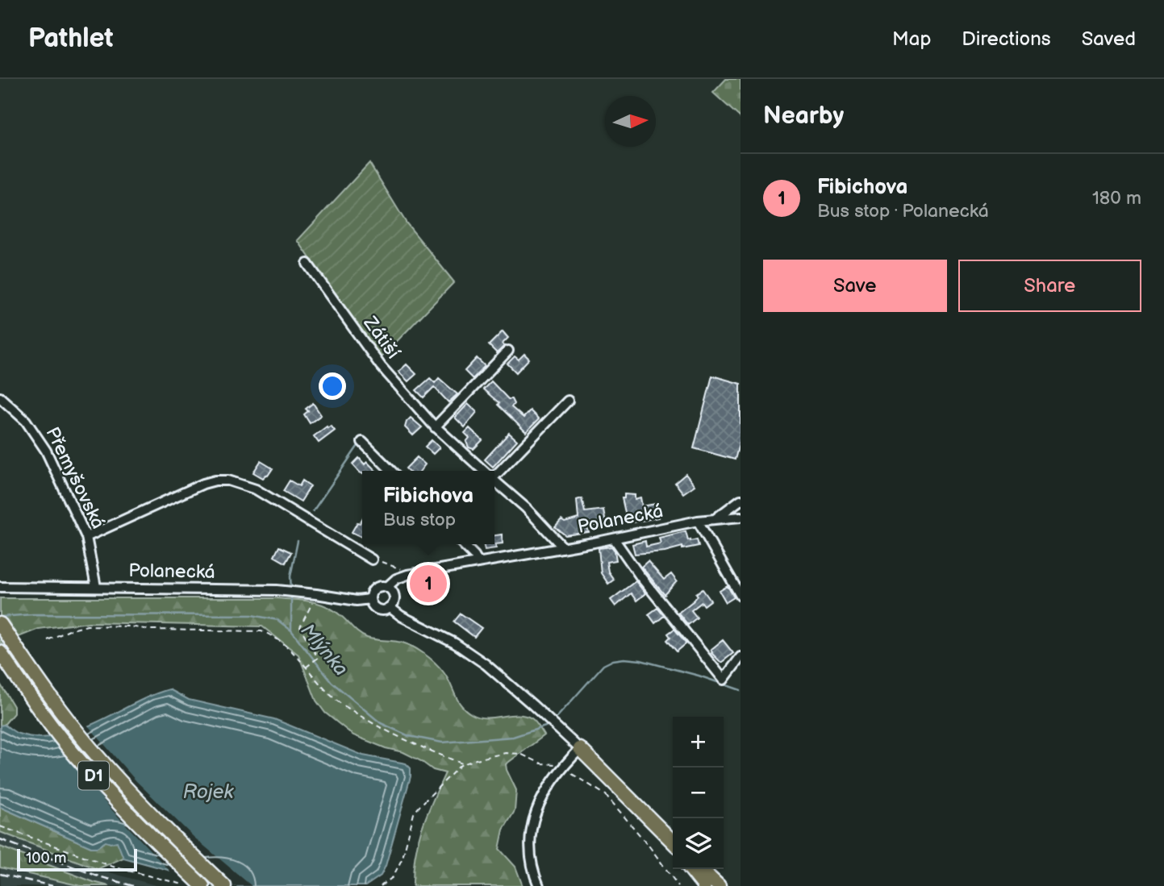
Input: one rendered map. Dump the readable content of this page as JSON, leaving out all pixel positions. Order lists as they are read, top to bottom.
{
  "streets": {
    "highway": ["D1"],
    "street": ["Zátiší", "Přemyšovská", "Polanecká"]
  },
  "crossings": [
    ["Zátiší", "Polanecká"],
    ["Přemyšovská", "Polanecká"]
  ],
  "water": ["Mlýnka", "Rojek"],
  "scale_bar": "100 m",
  "north": "right",
  "page": {
    "header": "Pathlet",
    "nav": ["Map", "Directions", "Saved"],
    "heading": "Nearby",
    "list": [
      {
        "mark": "1",
        "name": "Fibichova",
        "note": "Bus stop · Polanecká",
        "value": "180 m"
      }
    ],
    "buttons": ["Save", "Share"],
    "popup": ["Fibichova", "Bus stop"],
    "pins": "1",
    "map_buttons": ["+", "−"],
    "scale": "100 m"
  }
}
